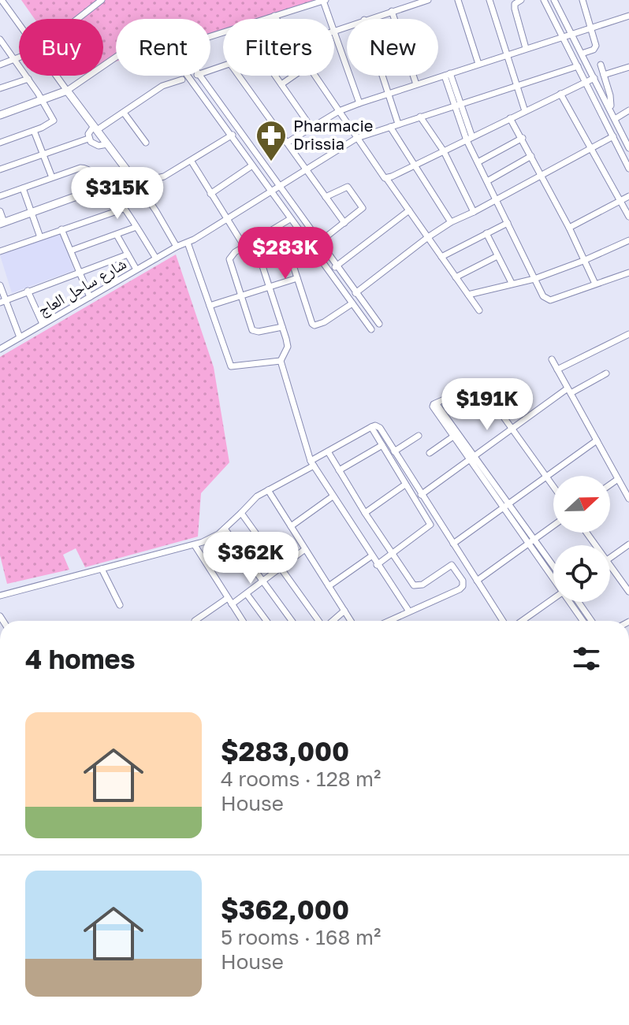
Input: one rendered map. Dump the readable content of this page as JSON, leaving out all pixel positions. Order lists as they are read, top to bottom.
{
  "streets": {
    "street": ["شارع ساحل العاج"]
  },
  "places": {
    "pharmacy": ["Pharmacie Drissia"]
  },
  "north": "right",
  "page": {
    "chip": [
      "Buy",
      "Rent",
      "Filters",
      "New"
    ],
    "price": [
      "$315K",
      "$283K",
      "$191K",
      "$362K"
    ],
    "heading": "4 homes",
    "list": [
      {
        "name": "$283,000",
        "note": "4 rooms · 128 m² · House"
      },
      {
        "name": "$362,000",
        "note": "5 rooms · 168 m² · House"
      }
    ]
  }
}
